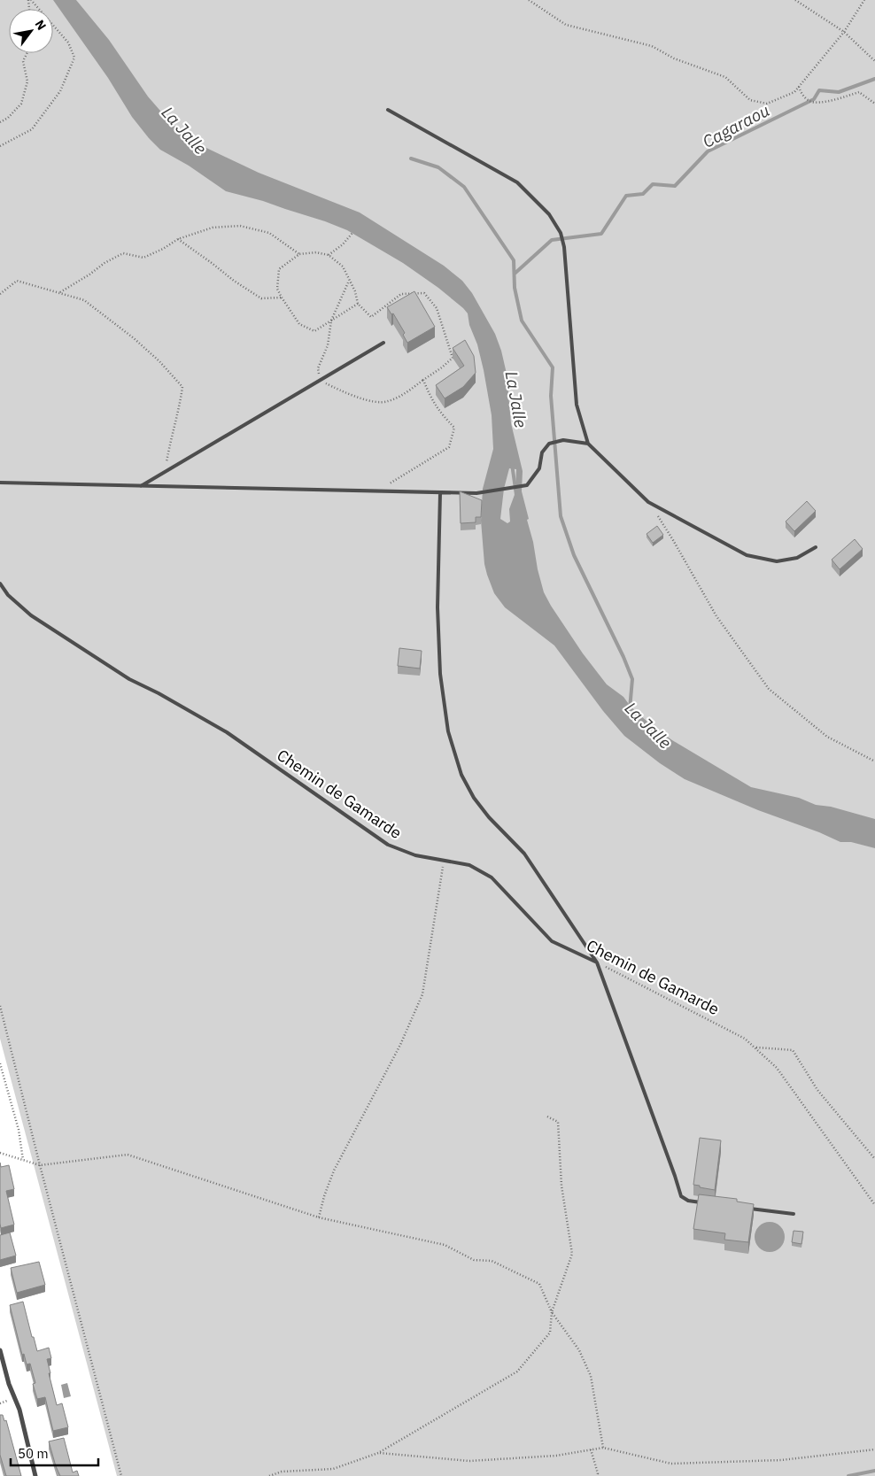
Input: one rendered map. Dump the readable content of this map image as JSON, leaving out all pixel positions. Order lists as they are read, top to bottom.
{
  "streets": {
    "lane": ["Chemin de Gamarde"]
  },
  "water": ["Cagaraou", "La Jalle"],
  "scale_bar": "50 m",
  "north": "top right"
}
